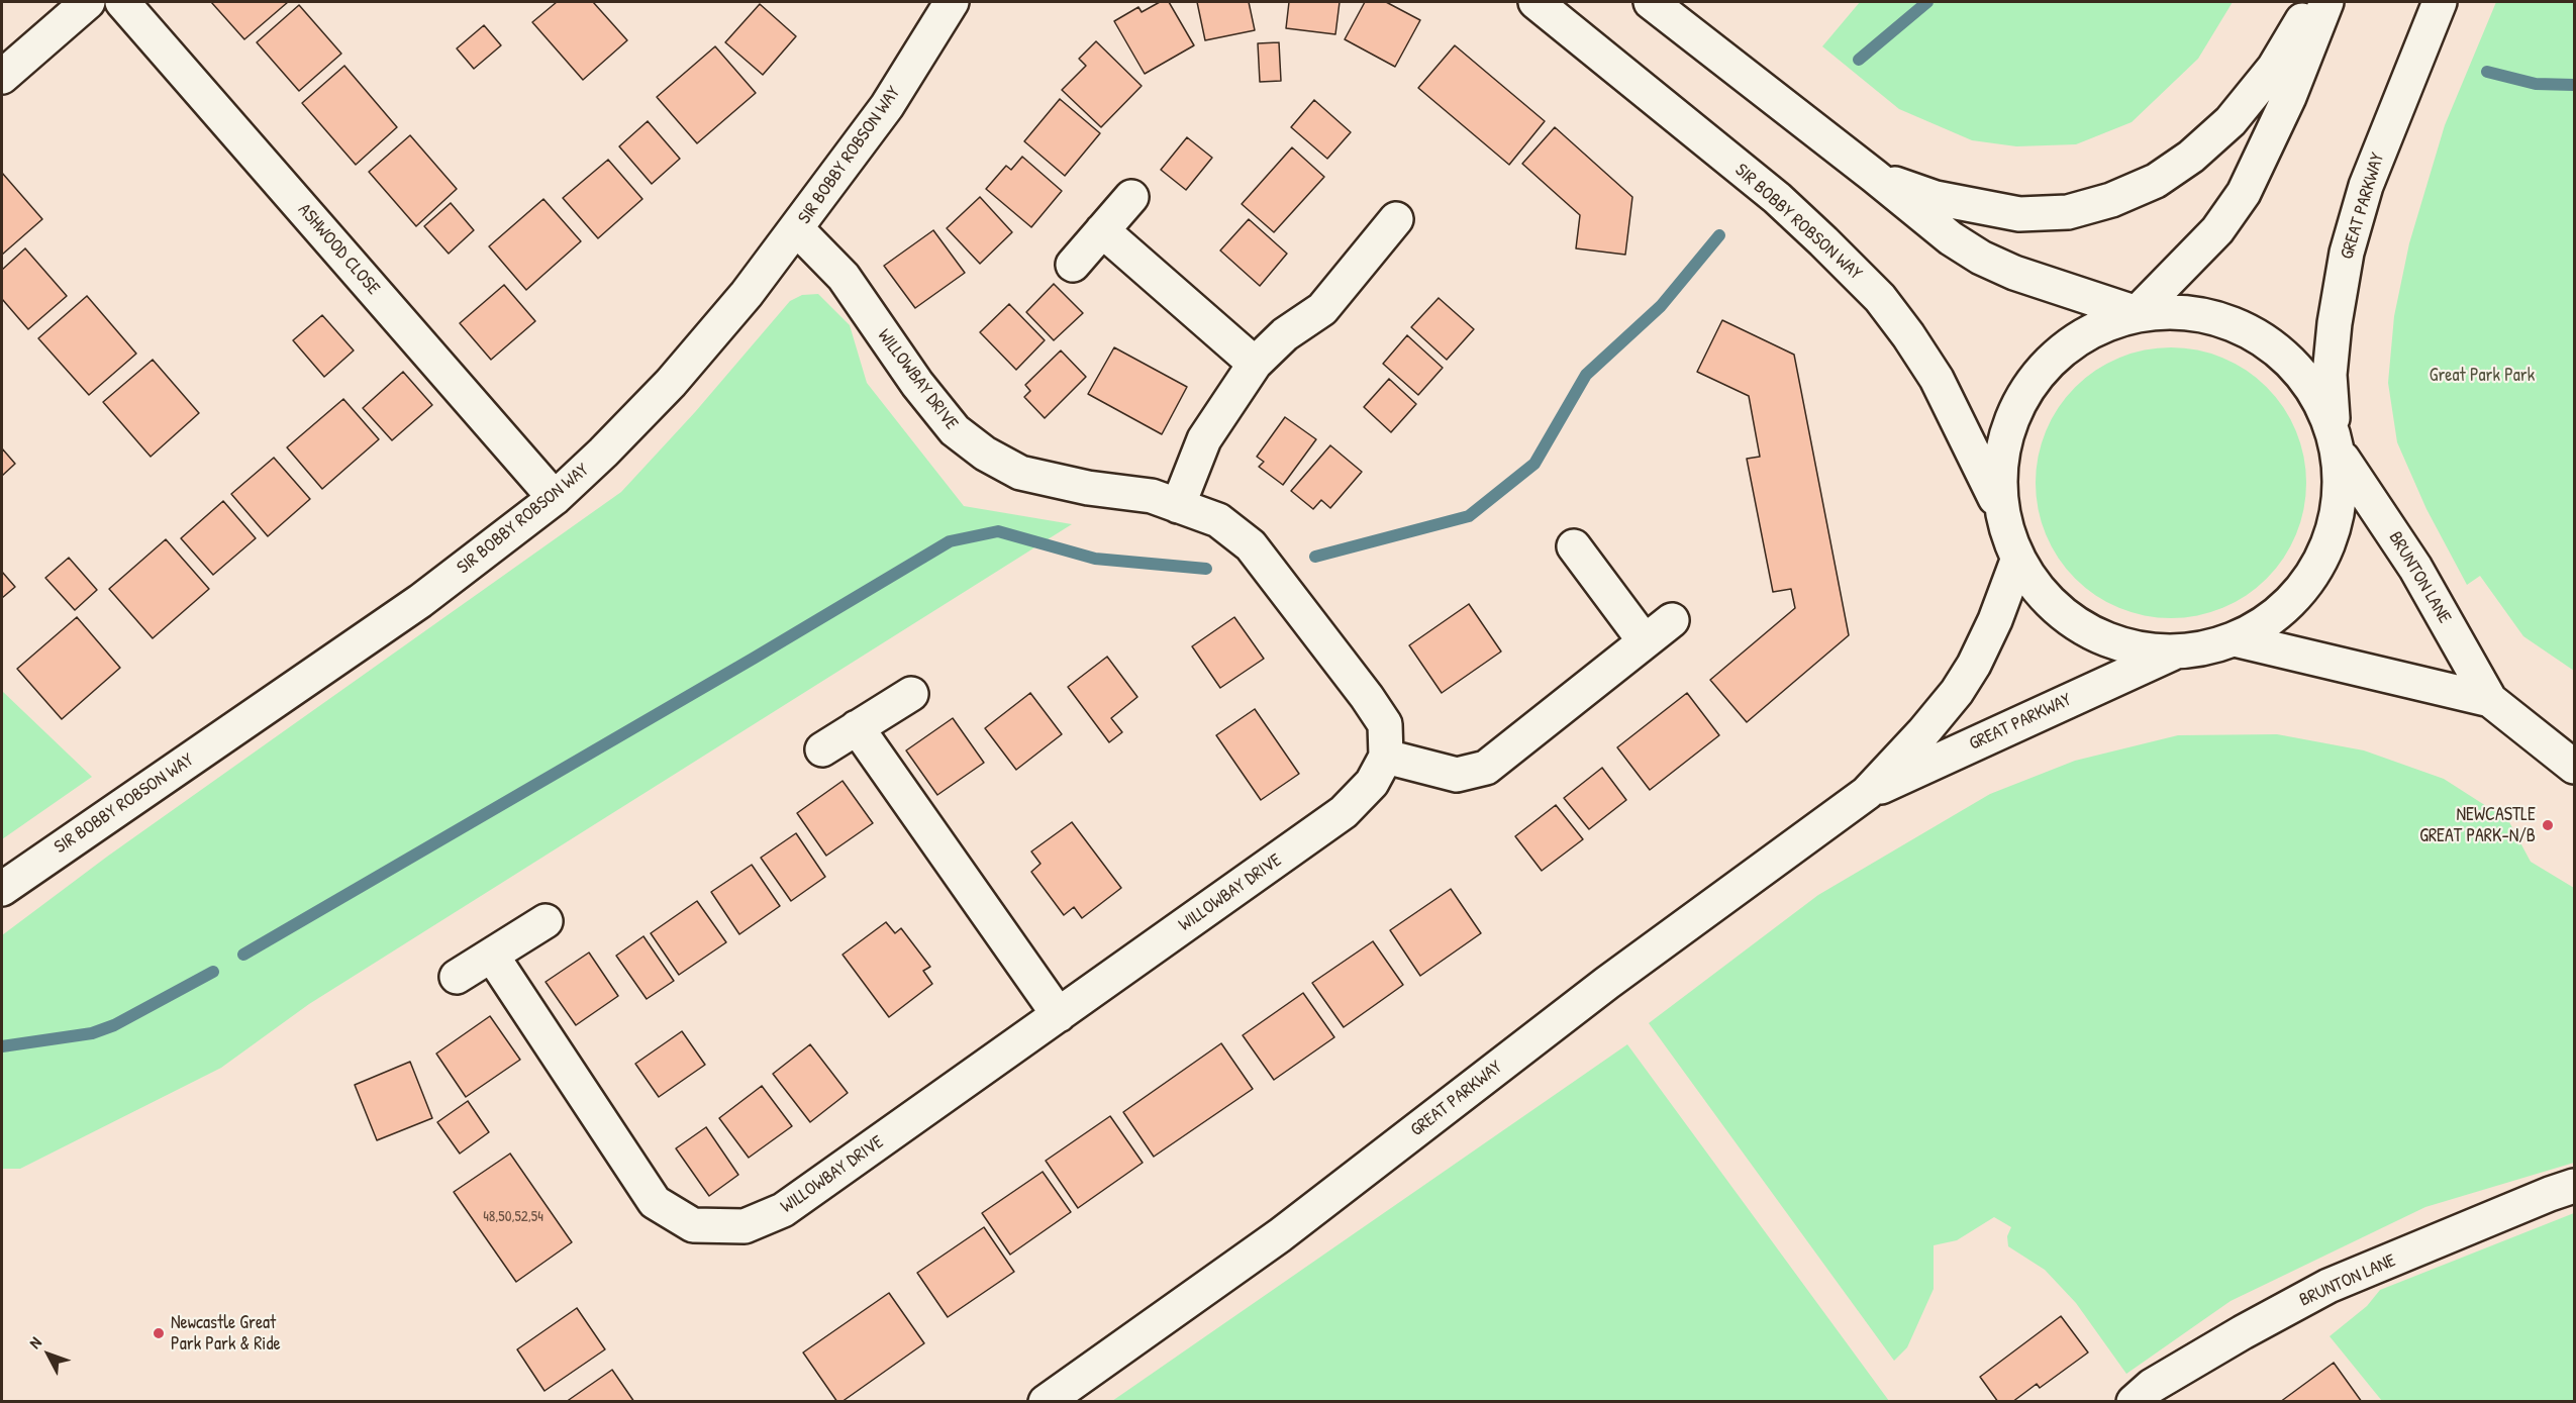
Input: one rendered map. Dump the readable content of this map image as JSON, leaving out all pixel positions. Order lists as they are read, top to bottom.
{
  "streets": {
    "street": [
      "SIR BOBBY ROBSON WAY",
      "GREAT PARKWAY",
      "ASHWOOD CLOSE",
      "WILLOWBAY DRIVE",
      "BRUNTON LANE"
    ]
  },
  "crossings": [
    ["SIR BOBBY ROBSON WAY", "GREAT PARKWAY"],
    ["SIR BOBBY ROBSON WAY", "ASHWOOD CLOSE"],
    ["SIR BOBBY ROBSON WAY", "WILLOWBAY DRIVE"],
    ["GREAT PARKWAY", "BRUNTON LANE"]
  ],
  "parks": ["Great Park Park"],
  "places": ["NEWCASTLE GREAT PARK-N/B", "Newcastle Great Park Park & Ride"],
  "house_numbers": ["48,50,52,54"],
  "north": "top left"
}
